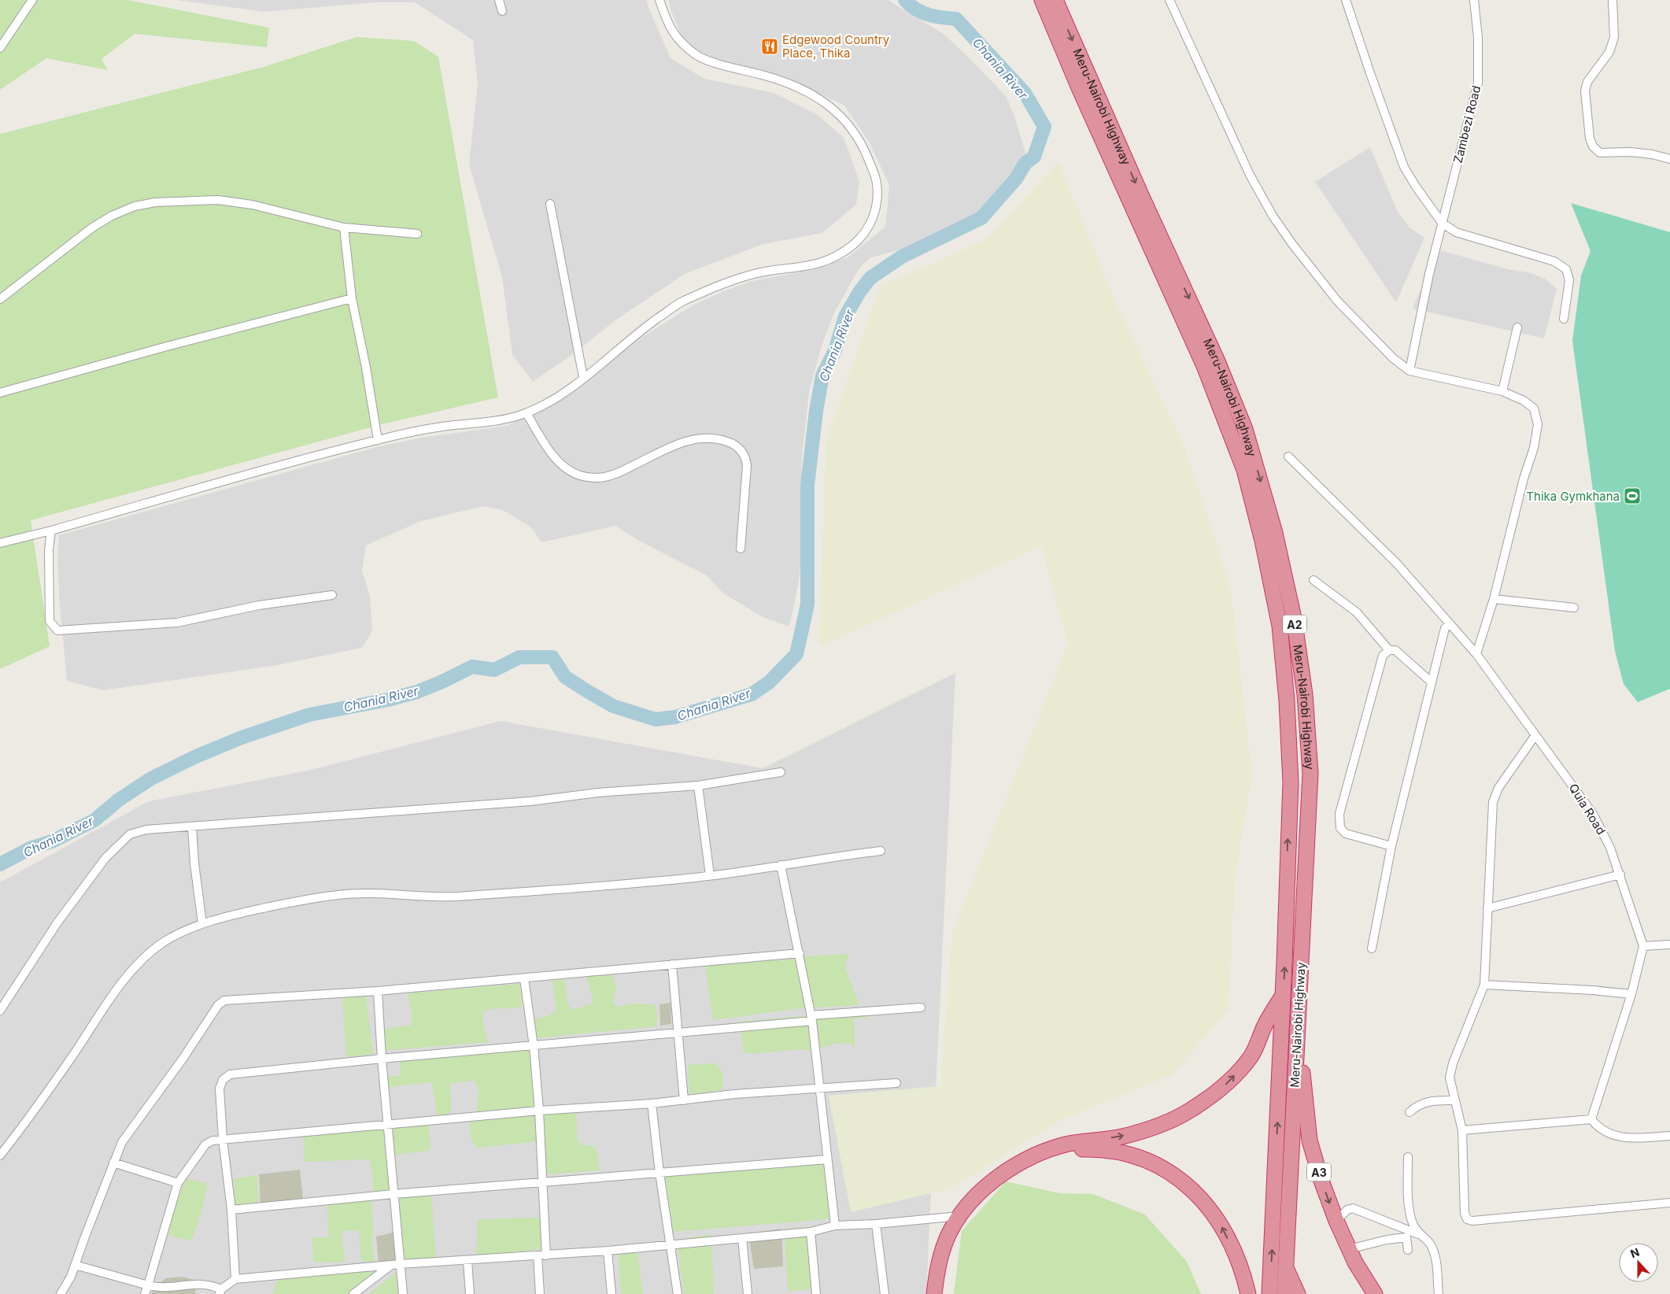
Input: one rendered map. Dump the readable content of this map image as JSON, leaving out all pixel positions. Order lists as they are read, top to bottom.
{
  "streets": {
    "highway": ["Meru-Nairobi Highway", "A2", "A3"],
    "street": ["Zambezi Road", "Quia Road"]
  },
  "crossings": [
    ["Meru-Nairobi Highway", "A3"]
  ],
  "water": ["Chania River"],
  "places": {
    "restaurant": ["Edgewood Country Place, Thika"],
    "sports": ["Thika Gymkhana"]
  },
  "north": "top"
}
